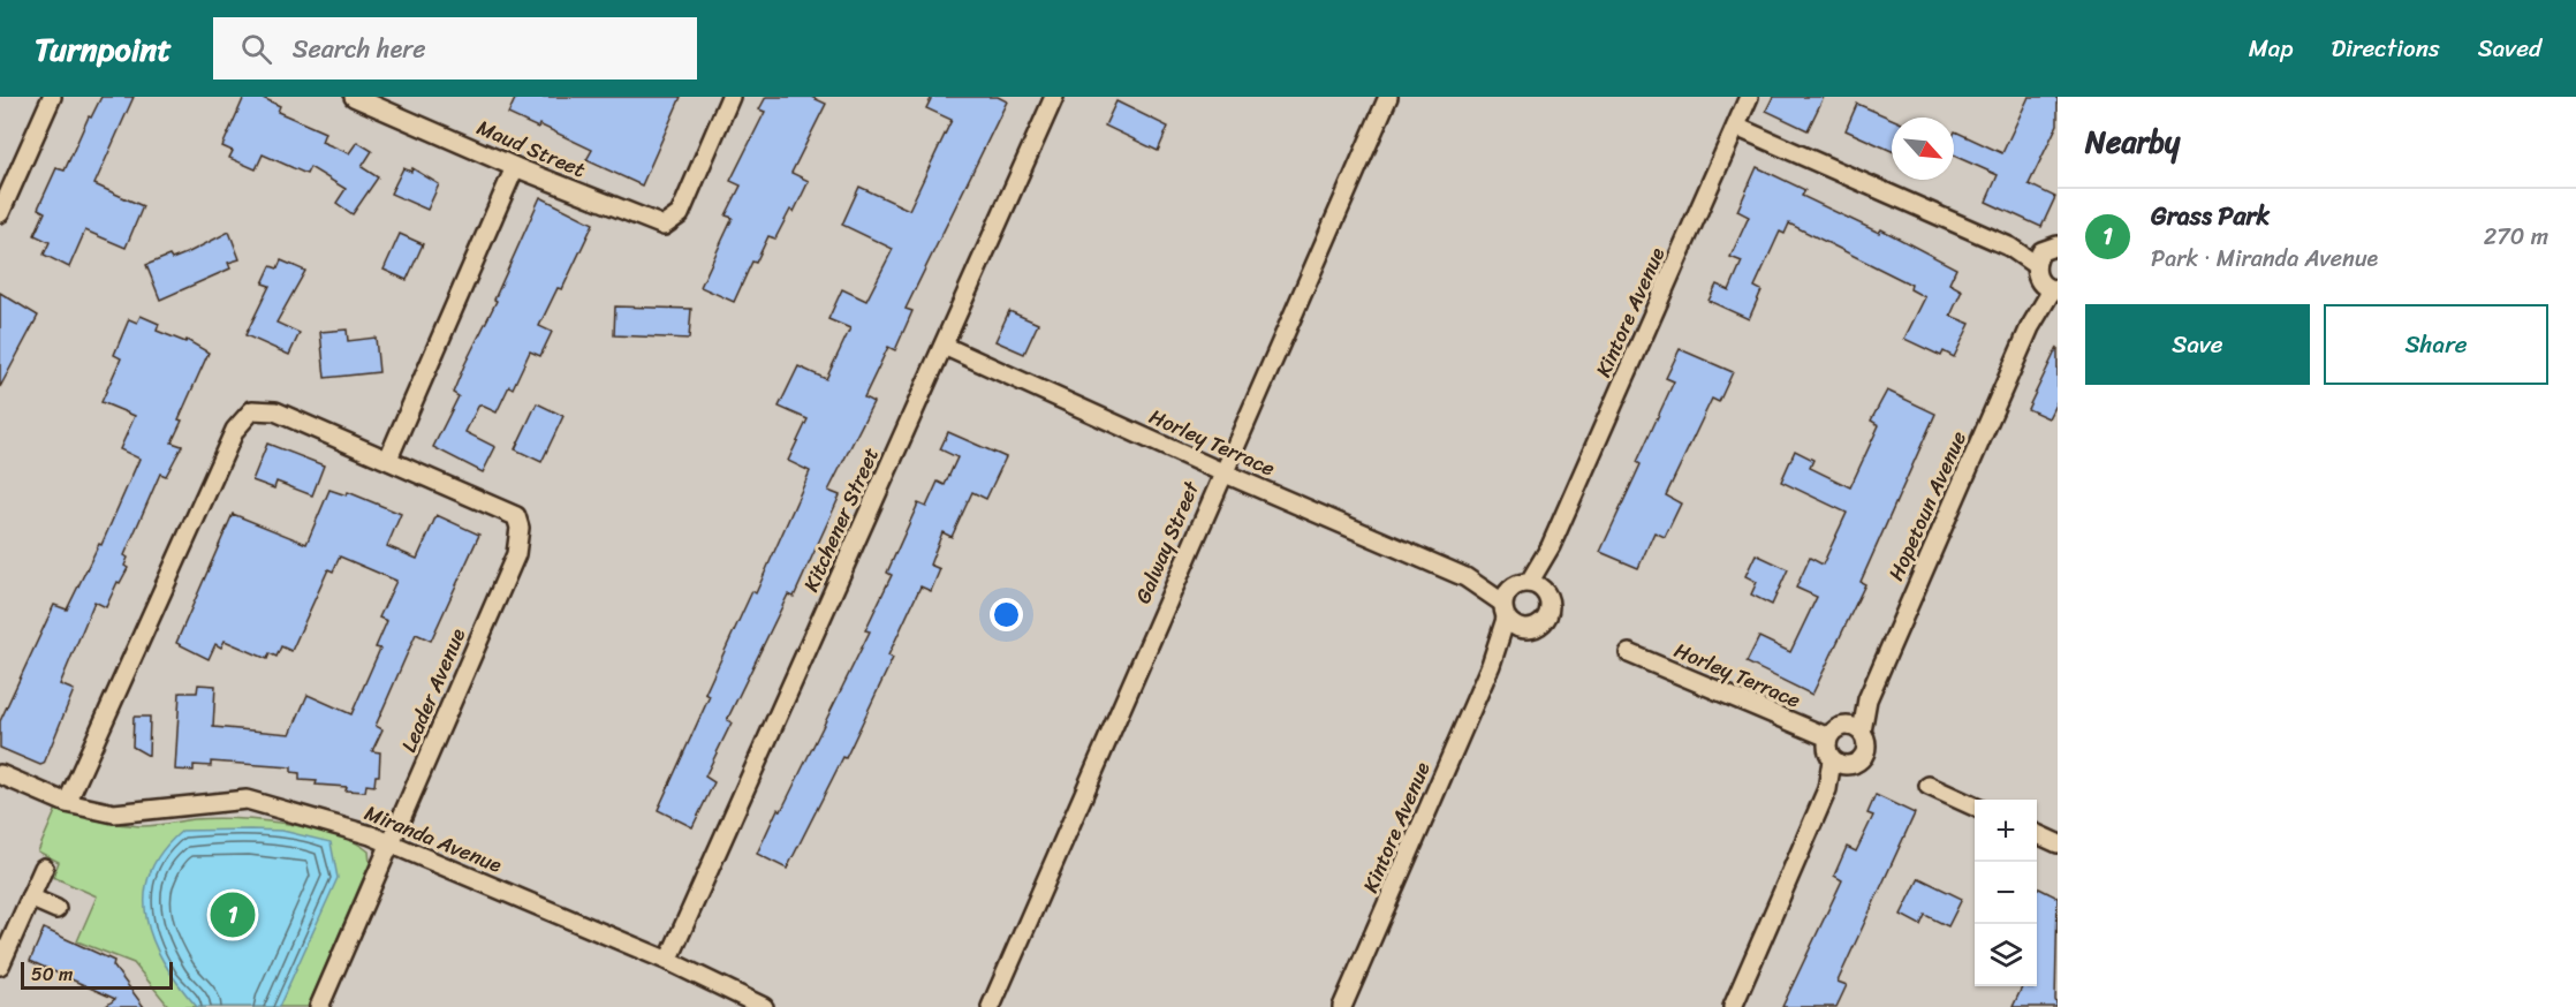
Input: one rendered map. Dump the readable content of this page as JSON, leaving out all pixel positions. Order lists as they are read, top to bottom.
{
  "streets": {
    "street": [
      "Maud Street",
      "Kintore Avenue",
      "Horley Terrace",
      "Hopetoun Avenue",
      "Kitchener Street",
      "Galway Street",
      "Leader Avenue",
      "Miranda Avenue"
    ]
  },
  "crossings": [
    ["Kintore Avenue", "Horley Terrace"],
    ["Horley Terrace", "Hopetoun Avenue"],
    ["Horley Terrace", "Kitchener Street"],
    ["Horley Terrace", "Galway Street"],
    ["Kitchener Street", "Miranda Avenue"],
    ["Leader Avenue", "Miranda Avenue"]
  ],
  "scale_bar": "50 m",
  "north": "bottom right",
  "page": {
    "header": "Turnpoint",
    "search": "Search here",
    "nav": ["Map", "Directions", "Saved"],
    "heading": "Nearby",
    "list": [
      {
        "mark": "1",
        "name": "Grass Park",
        "note": "Park · Miranda Avenue",
        "value": "270 m"
      }
    ],
    "buttons": ["Save", "Share"],
    "map_buttons": ["+", "−"],
    "pins": "1",
    "scale": "50 m"
  }
}
